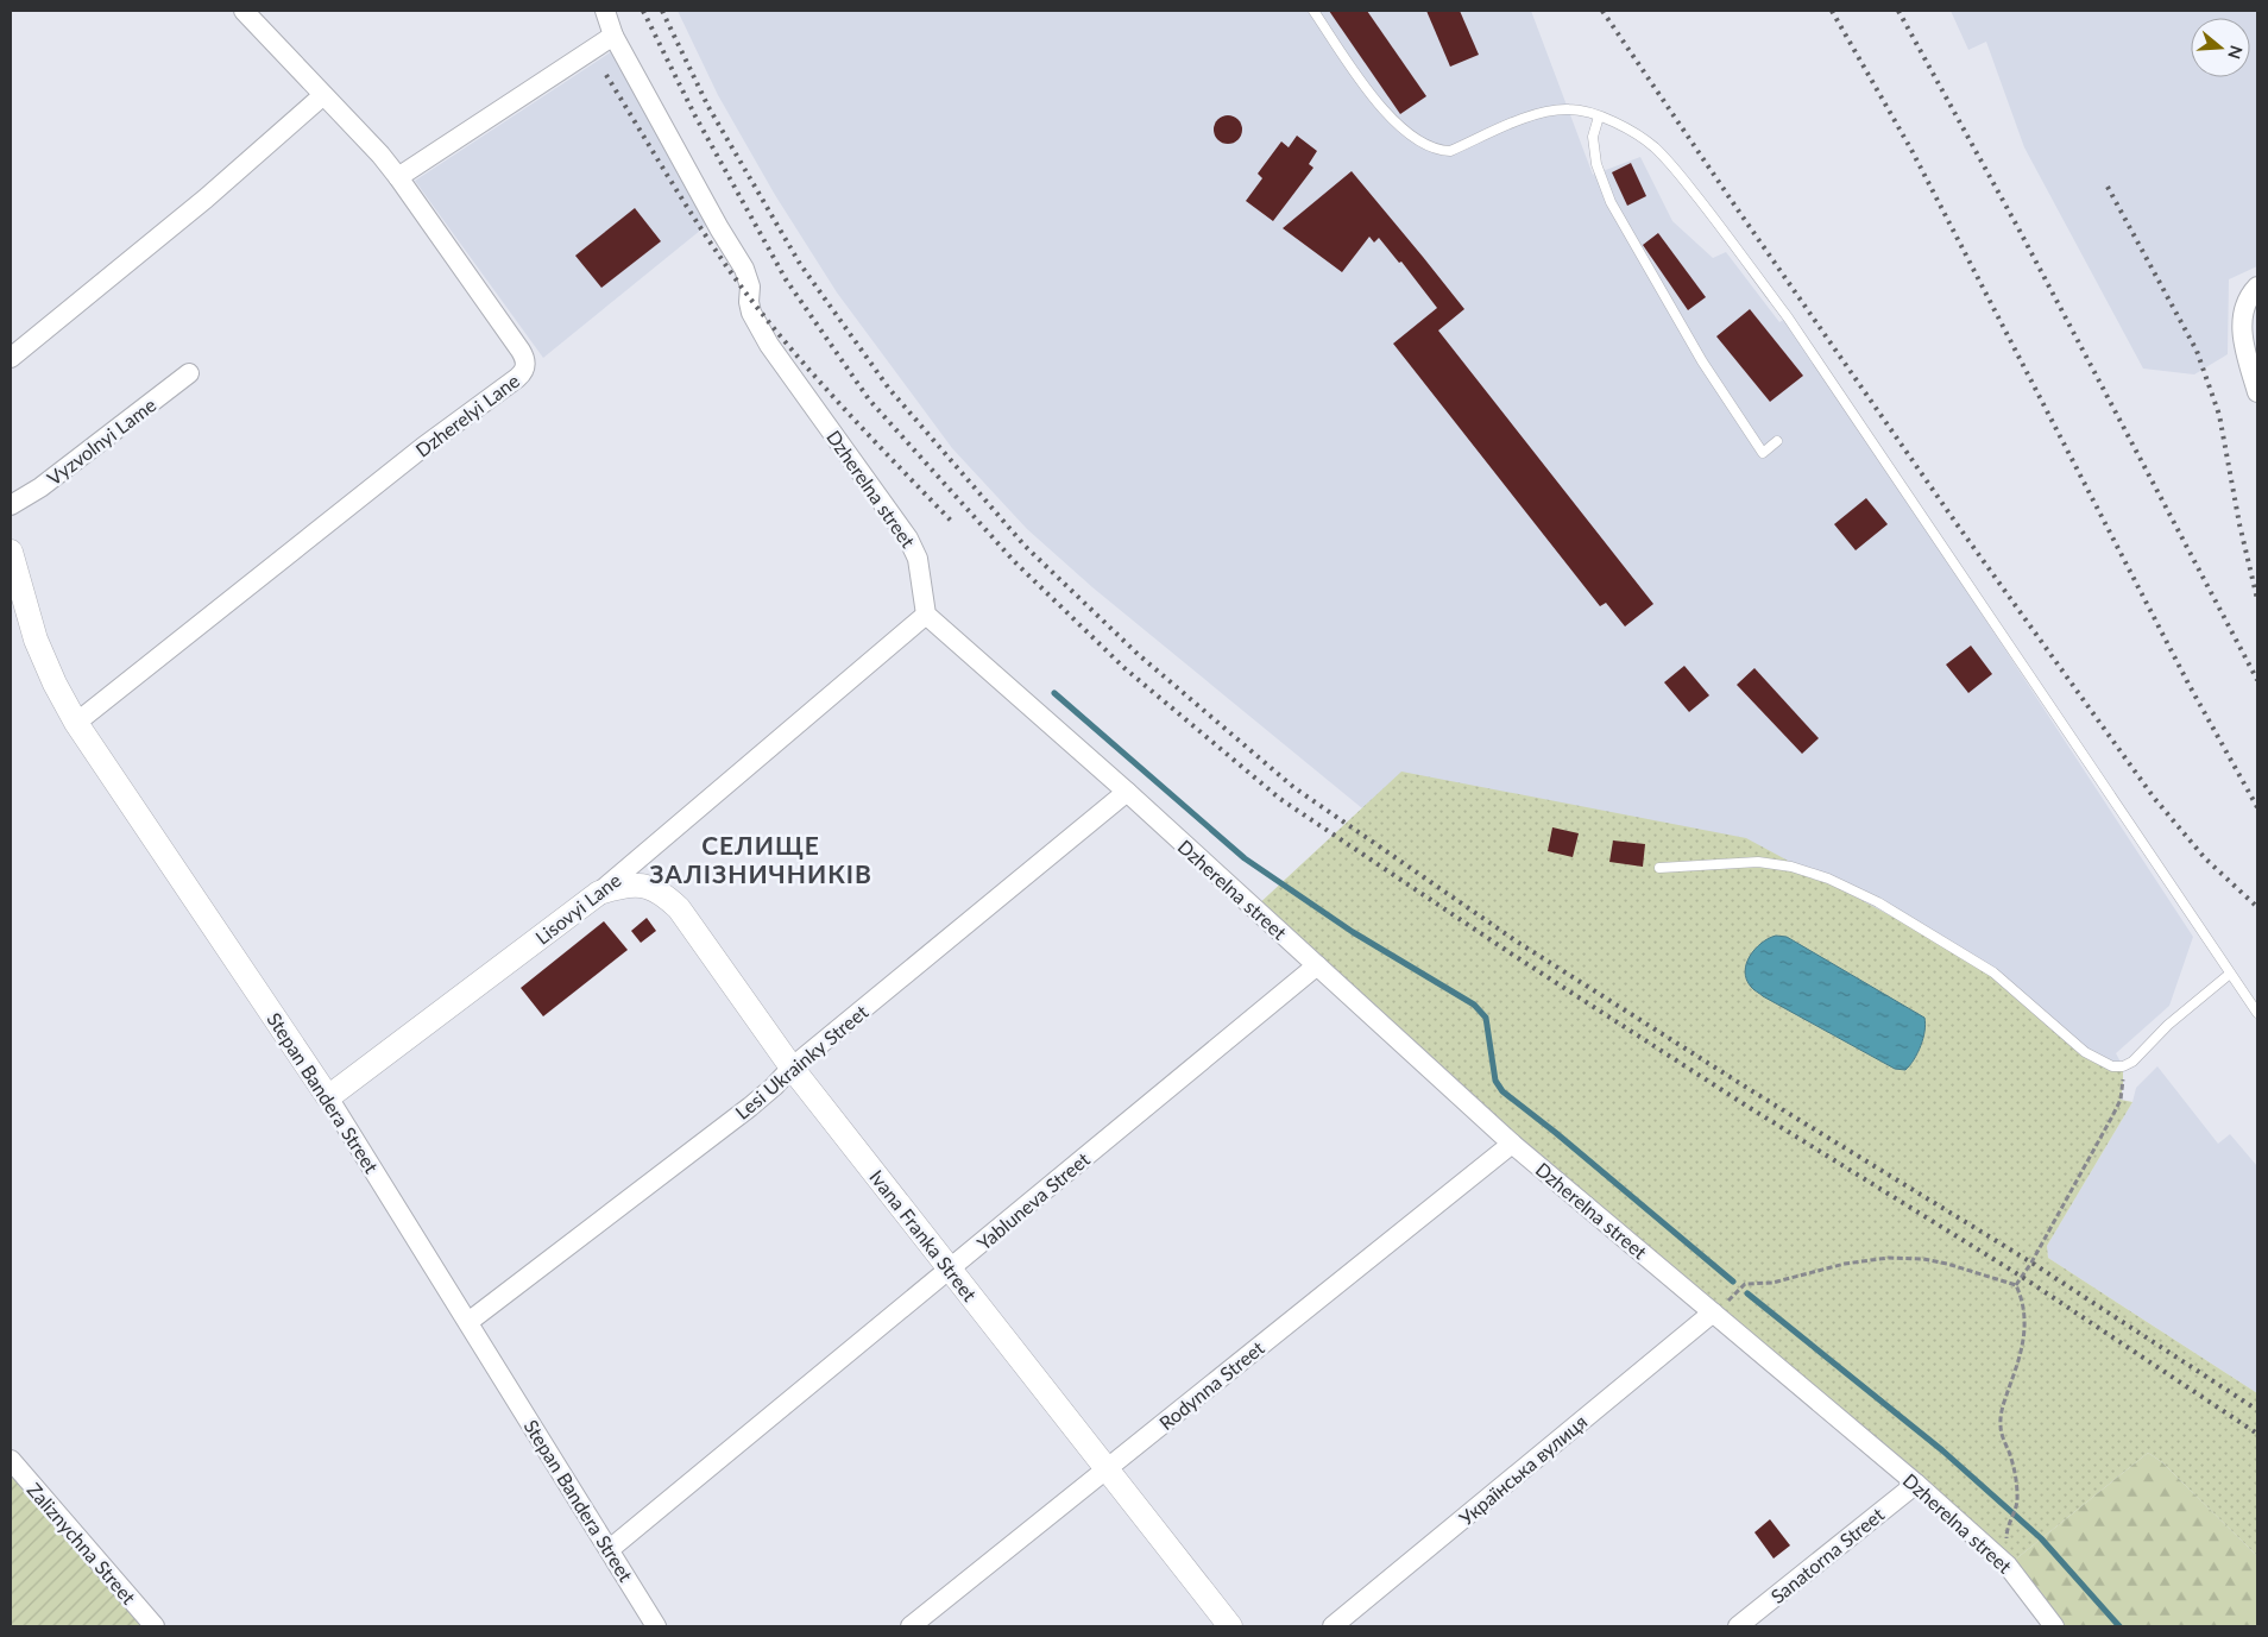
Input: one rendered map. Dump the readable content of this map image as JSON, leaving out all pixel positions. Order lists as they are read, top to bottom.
{
  "streets": {
    "street": [
      "Dzherelyi Lane",
      "Vyzvolnyi Lame",
      "Dzherelna street",
      "Lisovyi Lane",
      "Lesi Ukrainky Street",
      "Stepan Bandera Street",
      "Yabluneva Street",
      "Ivana Franka Street",
      "Rodynna Street",
      "Українська вулиця",
      "Zaliznychna Street",
      "Sanatorna Street"
    ]
  },
  "crossings": [
    ["Dzherelyi Lane", "Stepan Bandera Street"],
    ["Dzherelna street", "Lisovyi Lane"],
    ["Dzherelna street", "Lesi Ukrainky Street"],
    ["Dzherelna street", "Yabluneva Street"],
    ["Dzherelna street", "Rodynna Street"],
    ["Dzherelna street", "Українська вулиця"],
    ["Dzherelna street", "Sanatorna Street"],
    ["Lisovyi Lane", "Stepan Bandera Street"],
    ["Lisovyi Lane", "Ivana Franka Street"],
    ["Lesi Ukrainky Street", "Stepan Bandera Street"],
    ["Lesi Ukrainky Street", "Ivana Franka Street"],
    ["Stepan Bandera Street", "Yabluneva Street"],
    ["Yabluneva Street", "Ivana Franka Street"],
    ["Ivana Franka Street", "Rodynna Street"]
  ],
  "districts": ["СЕЛИЩЕ ЗАЛІЗНИЧНИКІВ"],
  "north": "right"
}
